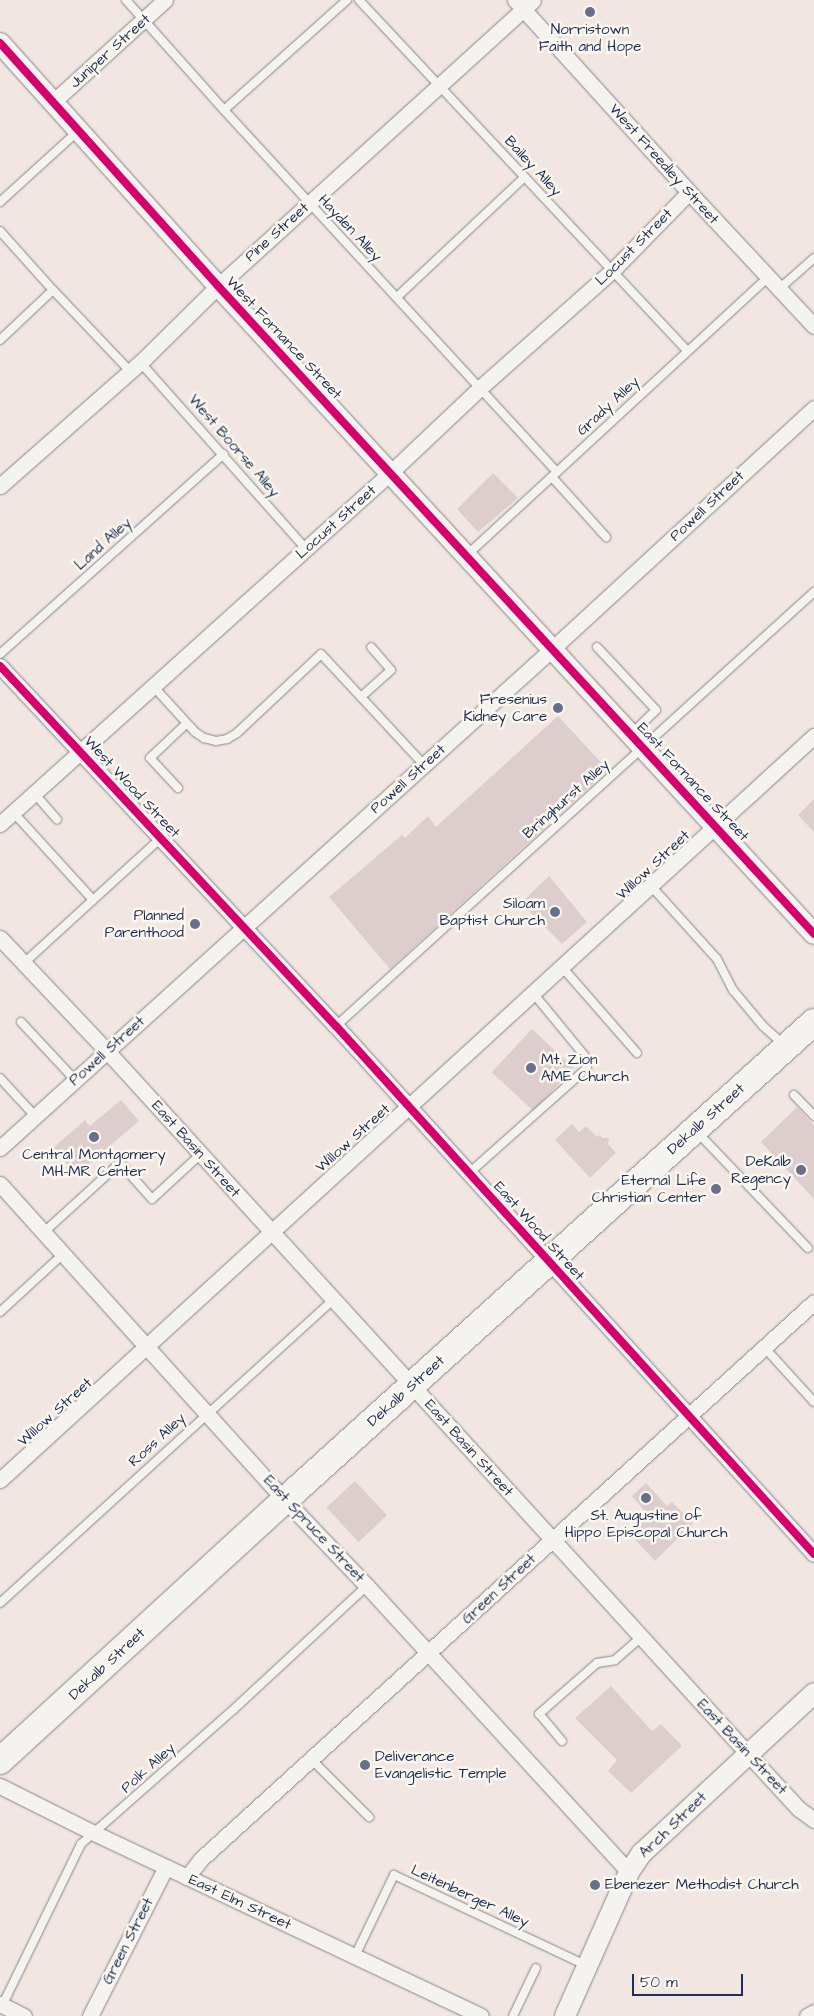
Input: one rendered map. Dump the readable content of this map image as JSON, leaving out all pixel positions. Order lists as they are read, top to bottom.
{
  "streets": {
    "highway": ["Dekalb Street"],
    "street": [
      "Juniper Street",
      "West Freedley Street",
      "Pine Street",
      "Locust Street",
      "West Fornance Street",
      "Powell Street",
      "East Fornance Street",
      "West Wood Street",
      "Willow Street",
      "East Basin Street",
      "East Wood Street",
      "East Spruce Street",
      "Green Street",
      "Arch Street",
      "East Elm Street"
    ],
    "lane": [
      "Bailey Alley",
      "Hayden Alley",
      "Grady Alley",
      "West Boorse Alley",
      "Land Alley",
      "Bringhurst Alley",
      "Ross Alley",
      "Polk Alley",
      "Leitenberger Alley"
    ]
  },
  "crossings": [
    ["Juniper Street", "Hayden Alley"],
    ["Juniper Street", "West Fornance Street"],
    ["West Freedley Street", "Pine Street"],
    ["West Freedley Street", "Locust Street"],
    ["West Freedley Street", "Grady Alley"],
    ["Bailey Alley", "Pine Street"],
    ["Bailey Alley", "Locust Street"],
    ["Bailey Alley", "Grady Alley"],
    ["Hayden Alley", "Pine Street"],
    ["Hayden Alley", "Locust Street"],
    ["Hayden Alley", "Grady Alley"],
    ["Pine Street", "West Fornance Street"],
    ["Pine Street", "West Boorse Alley"],
    ["Locust Street", "West Fornance Street"],
    ["Locust Street", "West Boorse Alley"],
    ["Locust Street", "West Wood Street"],
    ["West Fornance Street", "Grady Alley"],
    ["West Fornance Street", "Powell Street"],
    ["West Fornance Street", "East Fornance Street"],
    ["West Boorse Alley", "Land Alley"],
    ["Powell Street", "East Fornance Street"],
    ["Powell Street", "West Wood Street"],
    ["Powell Street", "East Basin Street"],
    ["Powell Street", "East Wood Street"],
    ["East Fornance Street", "Bringhurst Alley"],
    ["East Fornance Street", "Willow Street"],
    ["West Wood Street", "East Wood Street"],
    ["Bringhurst Alley", "East Wood Street"],
    ["Willow Street", "East Basin Street"],
    ["Willow Street", "East Wood Street"],
    ["Willow Street", "East Spruce Street"],
    ["Dekalb Street", "East Basin Street"],
    ["Dekalb Street", "East Wood Street"],
    ["Dekalb Street", "East Spruce Street"],
    ["East Basin Street", "Ross Alley"],
    ["East Basin Street", "Green Street"],
    ["East Basin Street", "Arch Street"],
    ["East Wood Street", "Green Street"],
    ["Ross Alley", "East Spruce Street"],
    ["East Spruce Street", "Green Street"],
    ["East Spruce Street", "Polk Alley"],
    ["East Spruce Street", "Arch Street"],
    ["Green Street", "East Elm Street"],
    ["Polk Alley", "East Elm Street"],
    ["Arch Street", "Leitenberger Alley"],
    ["Leitenberger Alley", "East Elm Street"]
  ],
  "places": [
    "Norristown Faith and Hope",
    "Fresenius Kidney Care",
    "Siloam Baptist Church",
    "Planned Parenthood",
    "Mt. Zion AME Church",
    "Central Montgomery MH-MR Center",
    "DeKalb Regency",
    "Eternal Life Christian Center",
    "St. Augustine of Hippo Episcopal Church",
    "Deliverance Evangelistic Temple",
    "Ebenezer Methodist Church"
  ],
  "scale_bar": "50 m"
}
